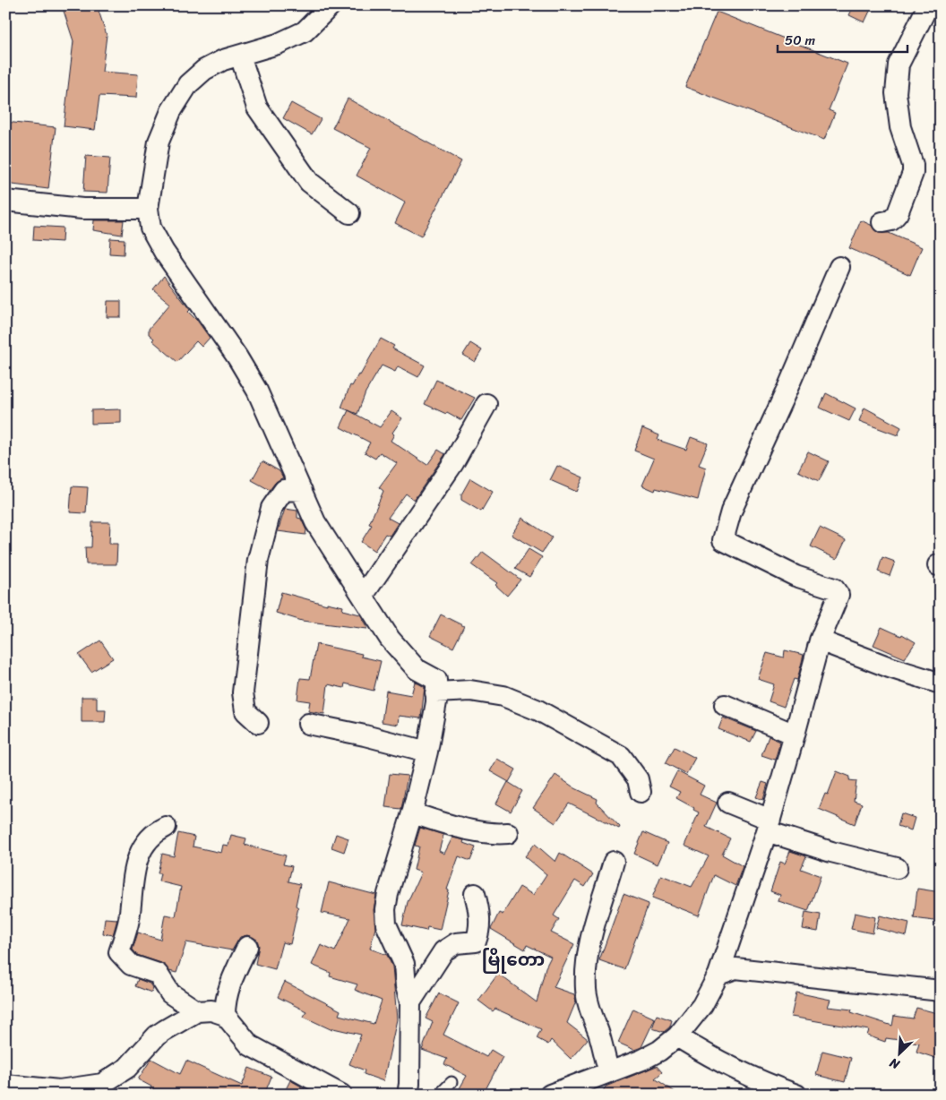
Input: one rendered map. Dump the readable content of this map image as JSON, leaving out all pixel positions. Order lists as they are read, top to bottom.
{
  "districts": ["မြိုတော"],
  "scale_bar": "50 m",
  "north": "bottom left"
}
